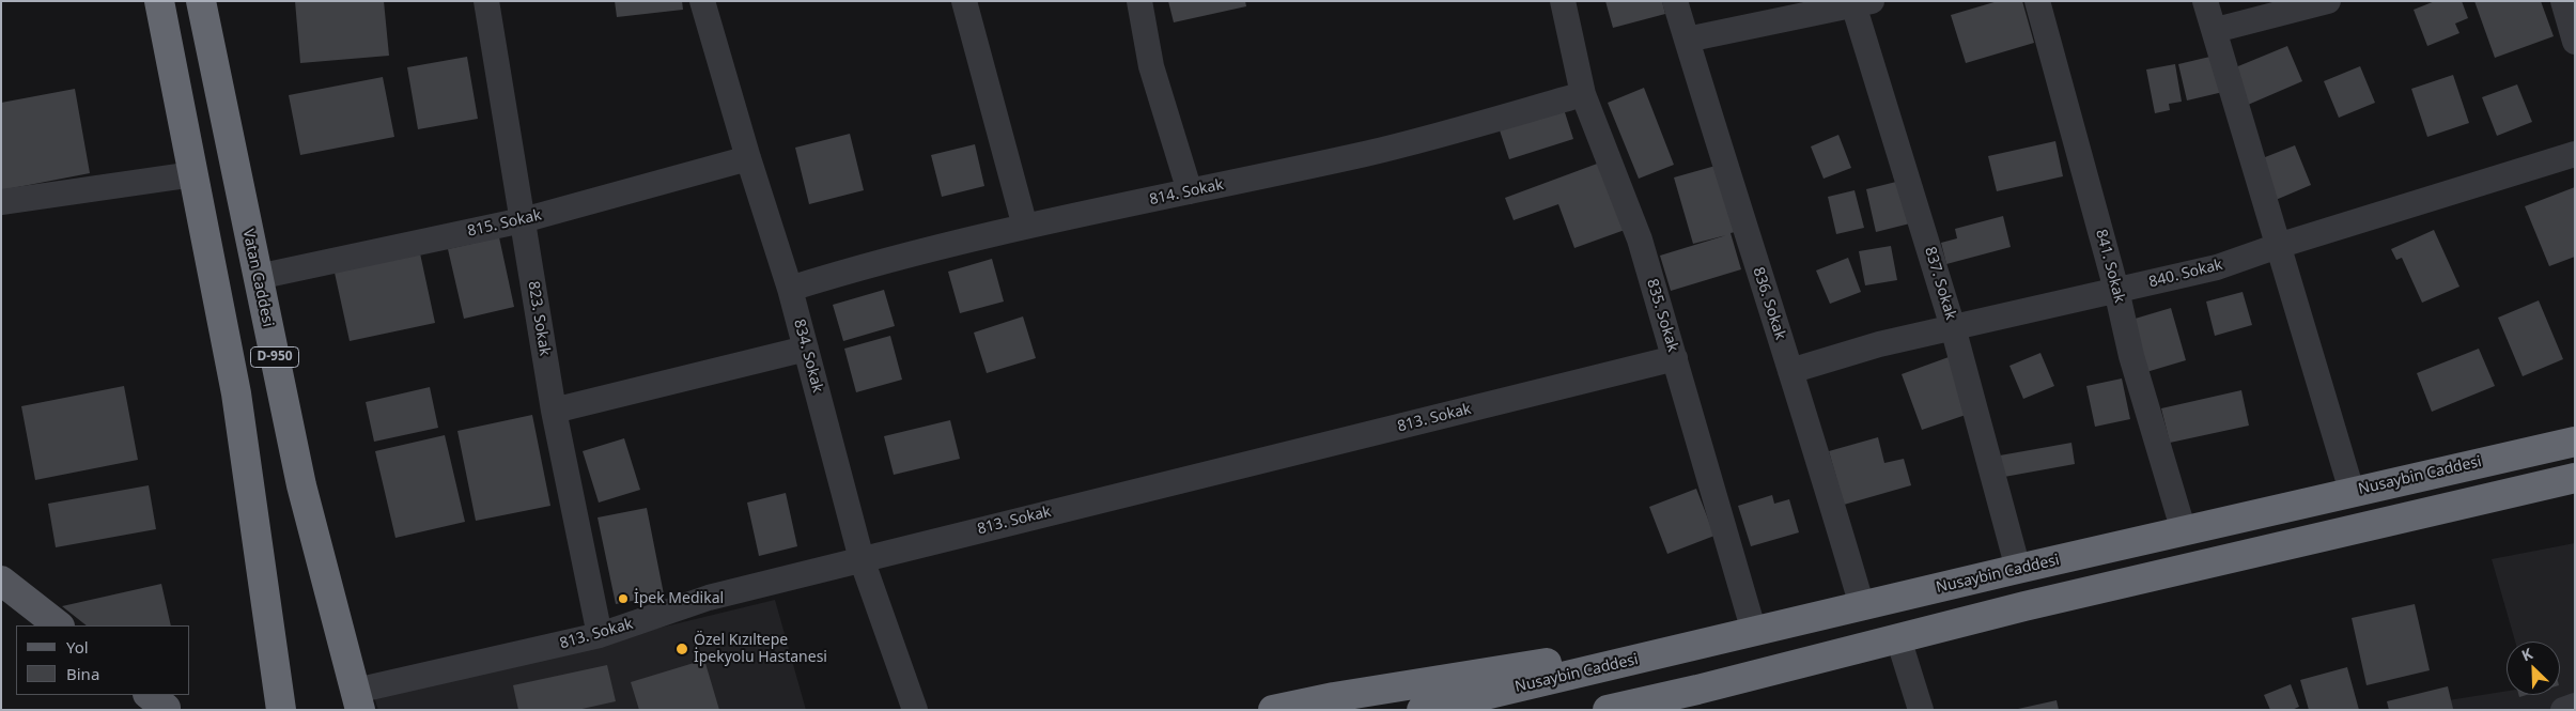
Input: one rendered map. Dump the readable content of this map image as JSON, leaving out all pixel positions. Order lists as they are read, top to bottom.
{
  "streets": {
    "highway": ["Vatan Caddesi", "D-950", "Nusaybin Caddesi"],
    "street": [
      "814. Sokak",
      "815. Sokak",
      "841. Sokak",
      "840. Sokak",
      "837. Sokak",
      "836. Sokak",
      "835. Sokak",
      "823. Sokak",
      "834. Sokak",
      "813. Sokak"
    ]
  },
  "crossings": [
    ["814. Sokak", "835. Sokak"],
    ["814. Sokak", "834. Sokak"],
    ["815. Sokak", "Vatan Caddesi"],
    ["815. Sokak", "823. Sokak"],
    ["815. Sokak", "834. Sokak"],
    ["841. Sokak", "840. Sokak"],
    ["841. Sokak", "Nusaybin Caddesi"],
    ["840. Sokak", "837. Sokak"],
    ["840. Sokak", "836. Sokak"],
    ["Vatan Caddesi", "813. Sokak"],
    ["837. Sokak", "Nusaybin Caddesi"],
    ["836. Sokak", "Nusaybin Caddesi"],
    ["835. Sokak", "813. Sokak"],
    ["835. Sokak", "Nusaybin Caddesi"],
    ["823. Sokak", "813. Sokak"],
    ["834. Sokak", "813. Sokak"]
  ],
  "places": ["İpek Medikal", "Özel Kızıltepe İpekyolu Hastanesi"],
  "legend": ["Yol", "Bina"],
  "north": "top left"
}
